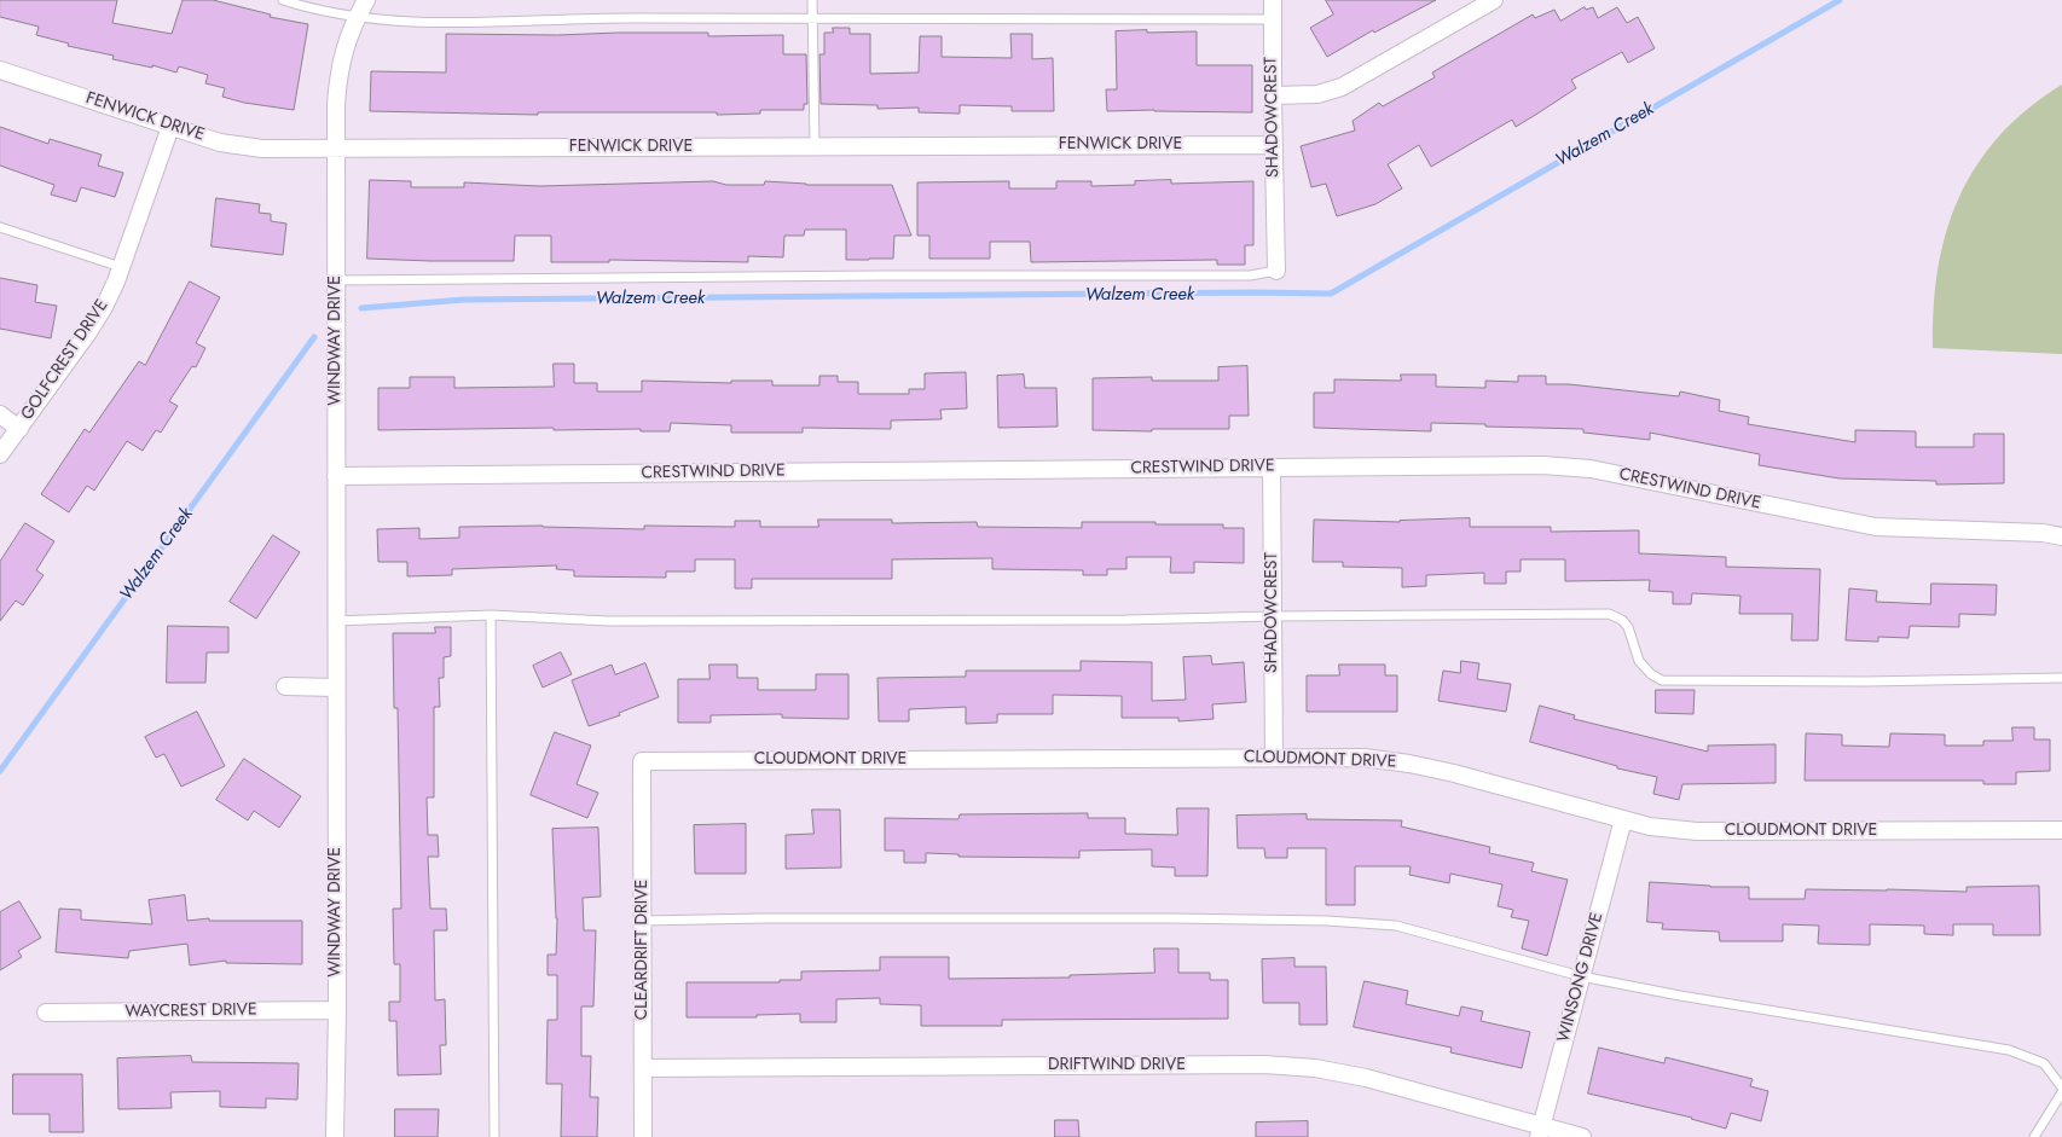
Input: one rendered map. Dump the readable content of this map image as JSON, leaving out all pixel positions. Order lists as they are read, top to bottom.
{
  "streets": {
    "street": [
      "FENWICK DRIVE",
      "SHADOWCREST",
      "WINDWAY DRIVE",
      "GOLFCREST DRIVE",
      "CRESTWIND DRIVE",
      "CLOUDMONT DRIVE",
      "CLEARDRIFT DRIVE",
      "WINSONG DRIVE",
      "WAYCREST DRIVE",
      "DRIFTWIND DRIVE"
    ]
  },
  "crossings": [
    ["FENWICK DRIVE", "SHADOWCREST"],
    ["FENWICK DRIVE", "WINDWAY DRIVE"],
    ["FENWICK DRIVE", "GOLFCREST DRIVE"],
    ["SHADOWCREST", "CRESTWIND DRIVE"],
    ["SHADOWCREST", "CLOUDMONT DRIVE"],
    ["WINDWAY DRIVE", "CRESTWIND DRIVE"],
    ["WINDWAY DRIVE", "WAYCREST DRIVE"],
    ["CLOUDMONT DRIVE", "CLEARDRIFT DRIVE"],
    ["CLOUDMONT DRIVE", "WINSONG DRIVE"],
    ["CLEARDRIFT DRIVE", "DRIFTWIND DRIVE"],
    ["WINSONG DRIVE", "DRIFTWIND DRIVE"]
  ],
  "water": ["Walzem Creek"]
}
